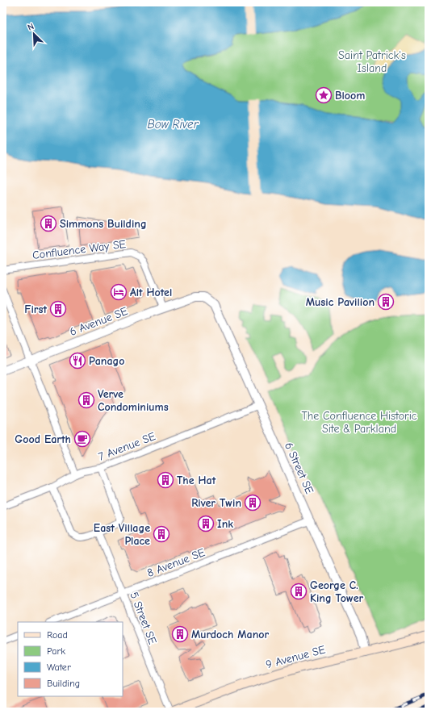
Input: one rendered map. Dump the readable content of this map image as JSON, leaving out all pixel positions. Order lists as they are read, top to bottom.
{
  "streets": {
    "main road": ["9 Avenue SE"],
    "street": [
      "Confluence Way SE",
      "6 Avenue SE",
      "7 Avenue SE",
      "6 Street SE",
      "8 Avenue SE",
      "5 Street SE"
    ]
  },
  "crossings": [
    ["Confluence Way SE", "6 Avenue SE"],
    ["6 Avenue SE", "6 Street SE"],
    ["7 Avenue SE", "6 Street SE"],
    ["6 Street SE", "8 Avenue SE"],
    ["6 Street SE", "9 Avenue SE"],
    ["8 Avenue SE", "5 Street SE"],
    ["5 Street SE", "9 Avenue SE"]
  ],
  "water": ["Bow River"],
  "parks": ["Saint Patrick's Island", "The Confluence Historic Site & Parkland"],
  "places": {
    "place": ["Bloom"],
    "building": [
      "Simmons Building",
      "Music Pavilion",
      "First",
      "Verve Condominiums",
      "The Hat",
      "River Twin",
      "Ink",
      "East Village Place",
      "George C. King Tower",
      "Murdoch Manor"
    ],
    "hotel": ["Alt Hotel"],
    "restaurant": ["Panago"],
    "cafe": ["Good Earth"]
  },
  "legend": [
    "Road",
    "Park",
    "Water",
    "Building"
  ],
  "north": "top left"
}
